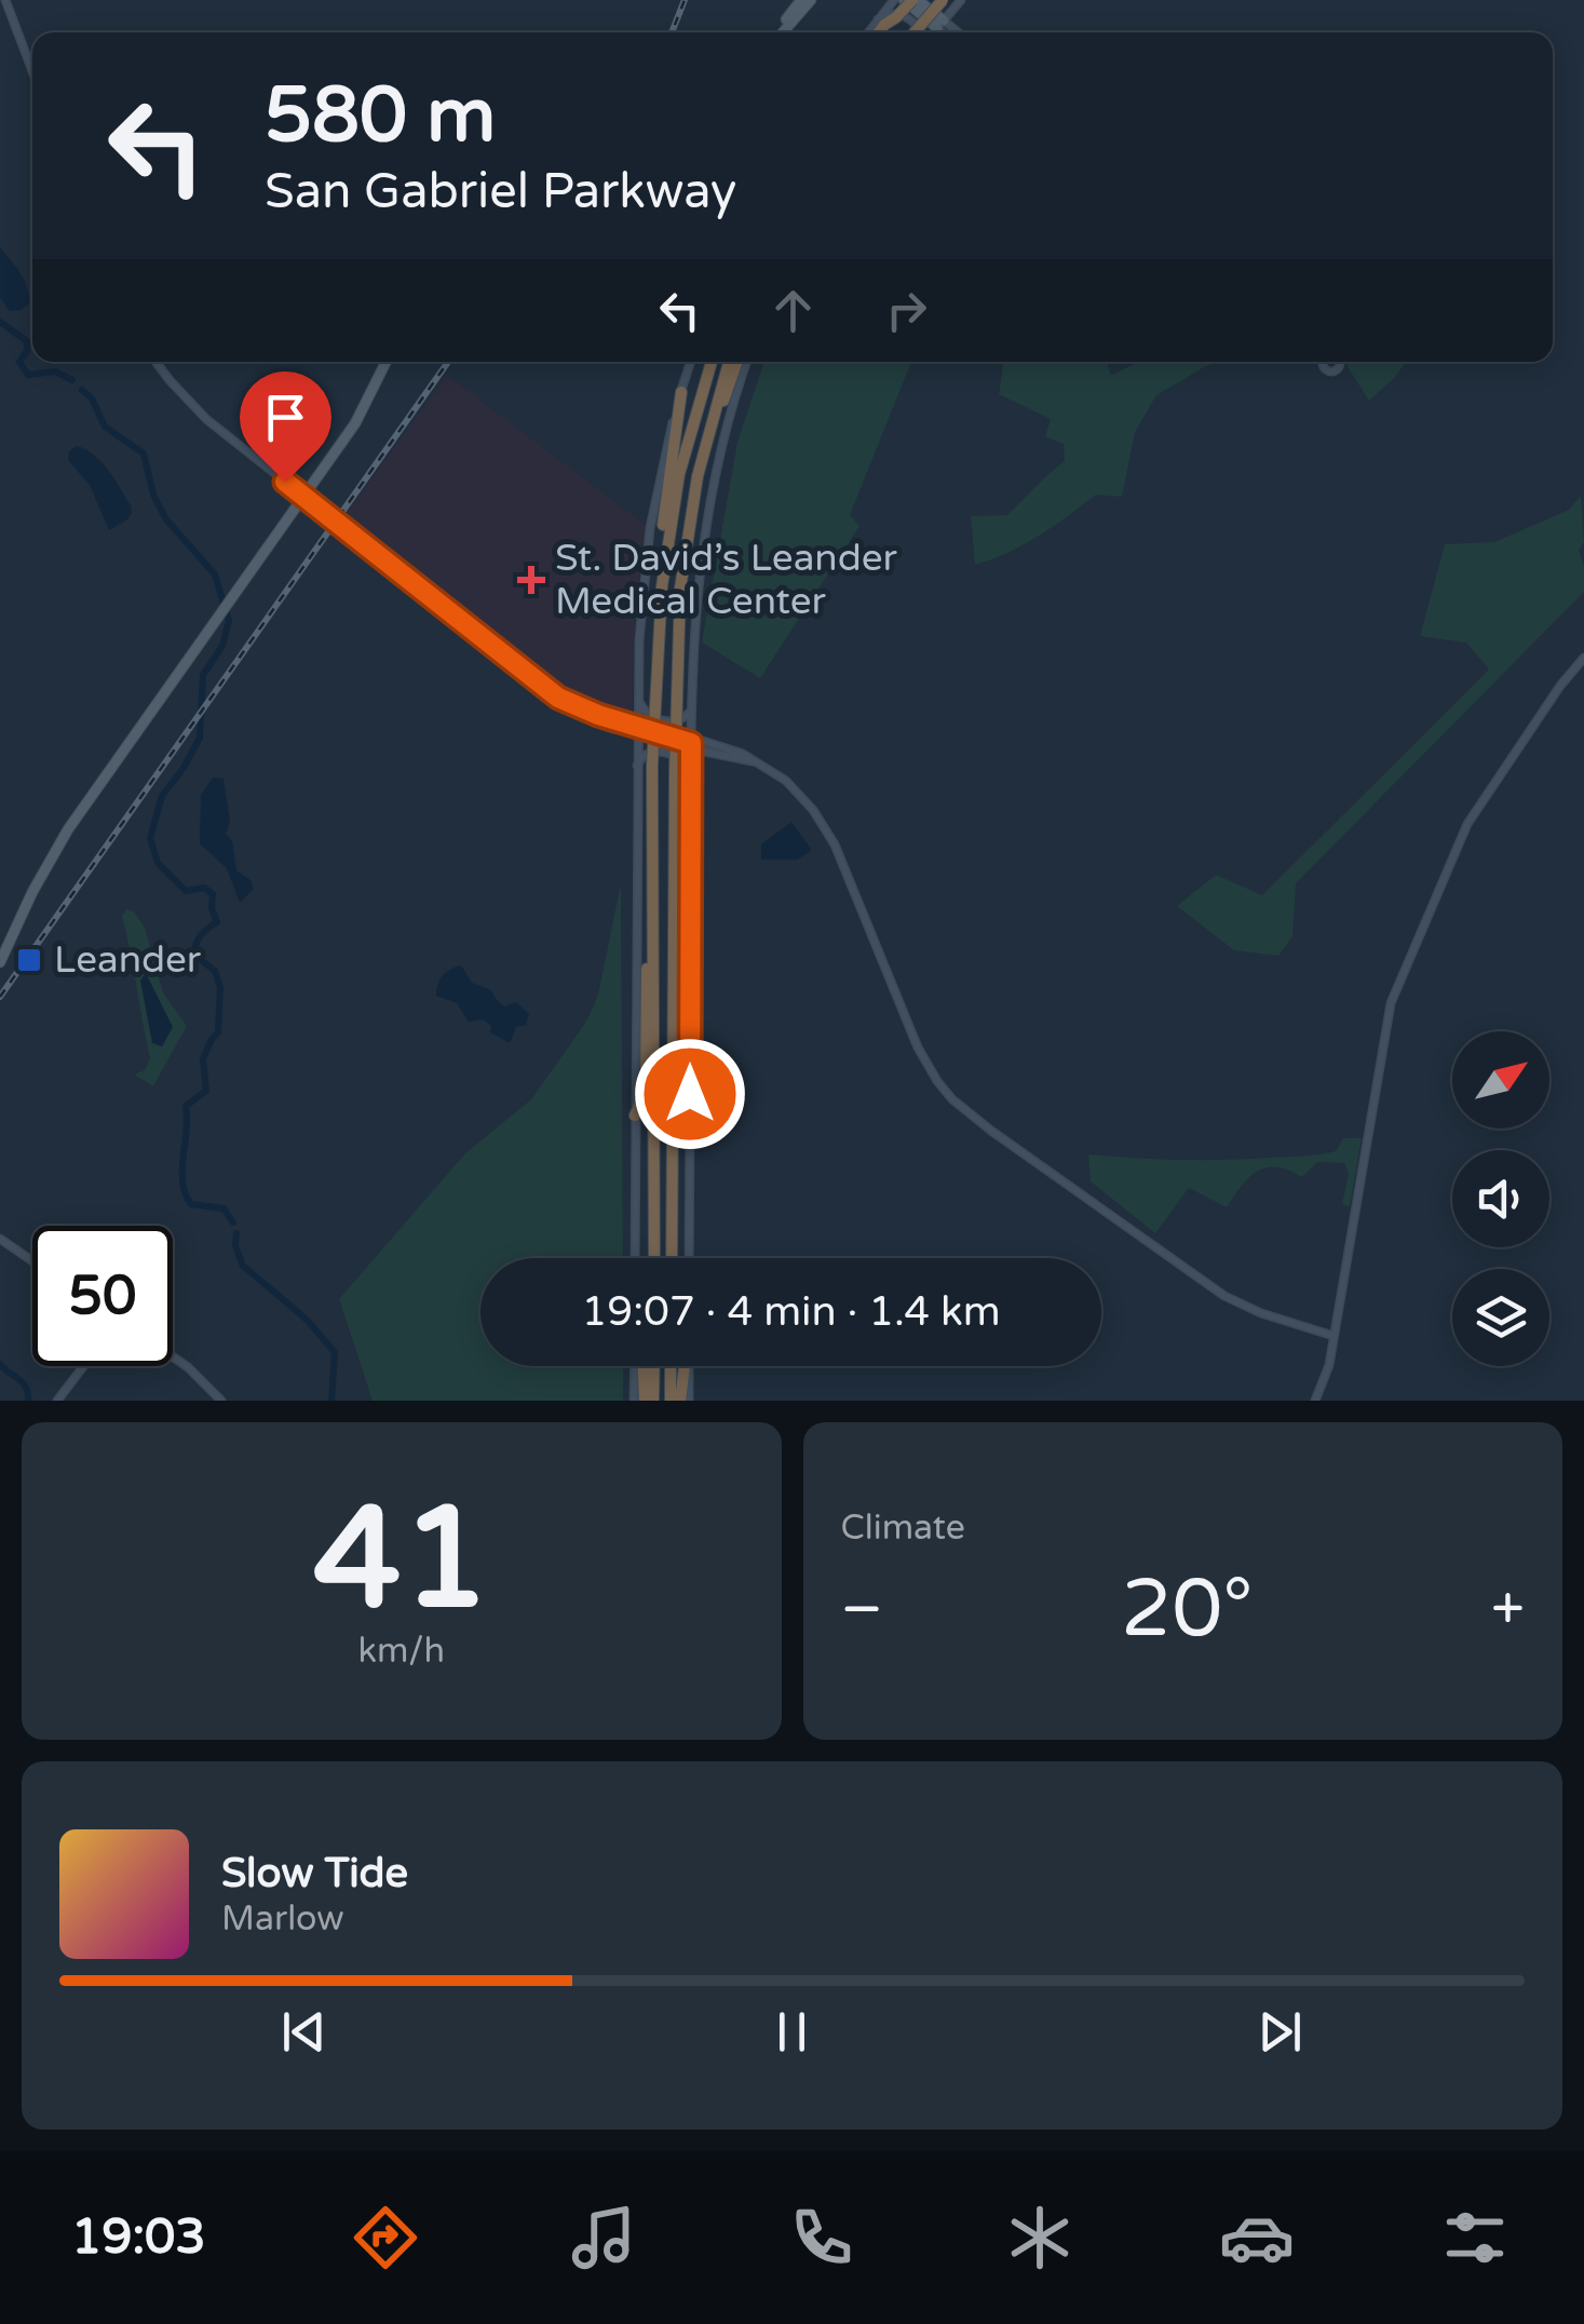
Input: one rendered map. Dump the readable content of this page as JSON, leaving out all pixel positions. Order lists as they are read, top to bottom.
{
  "places": {
    "health": ["St. David’s Leander Medical Center"],
    "transit": ["Leander"]
  },
  "north": "top right",
  "page": {
    "turn": ["580 m", "San Gabriel Parkway"],
    "limit": "50",
    "trip": "19:07 · 4 min · 1.4 km",
    "tile": [
      ["41", "km/h"],
      "Climate"
    ],
    "heat": ["−", "20°", "+"],
    "song": ["Slow Tide", "Marlow"],
    "tabs": "19:03"
  }
}
